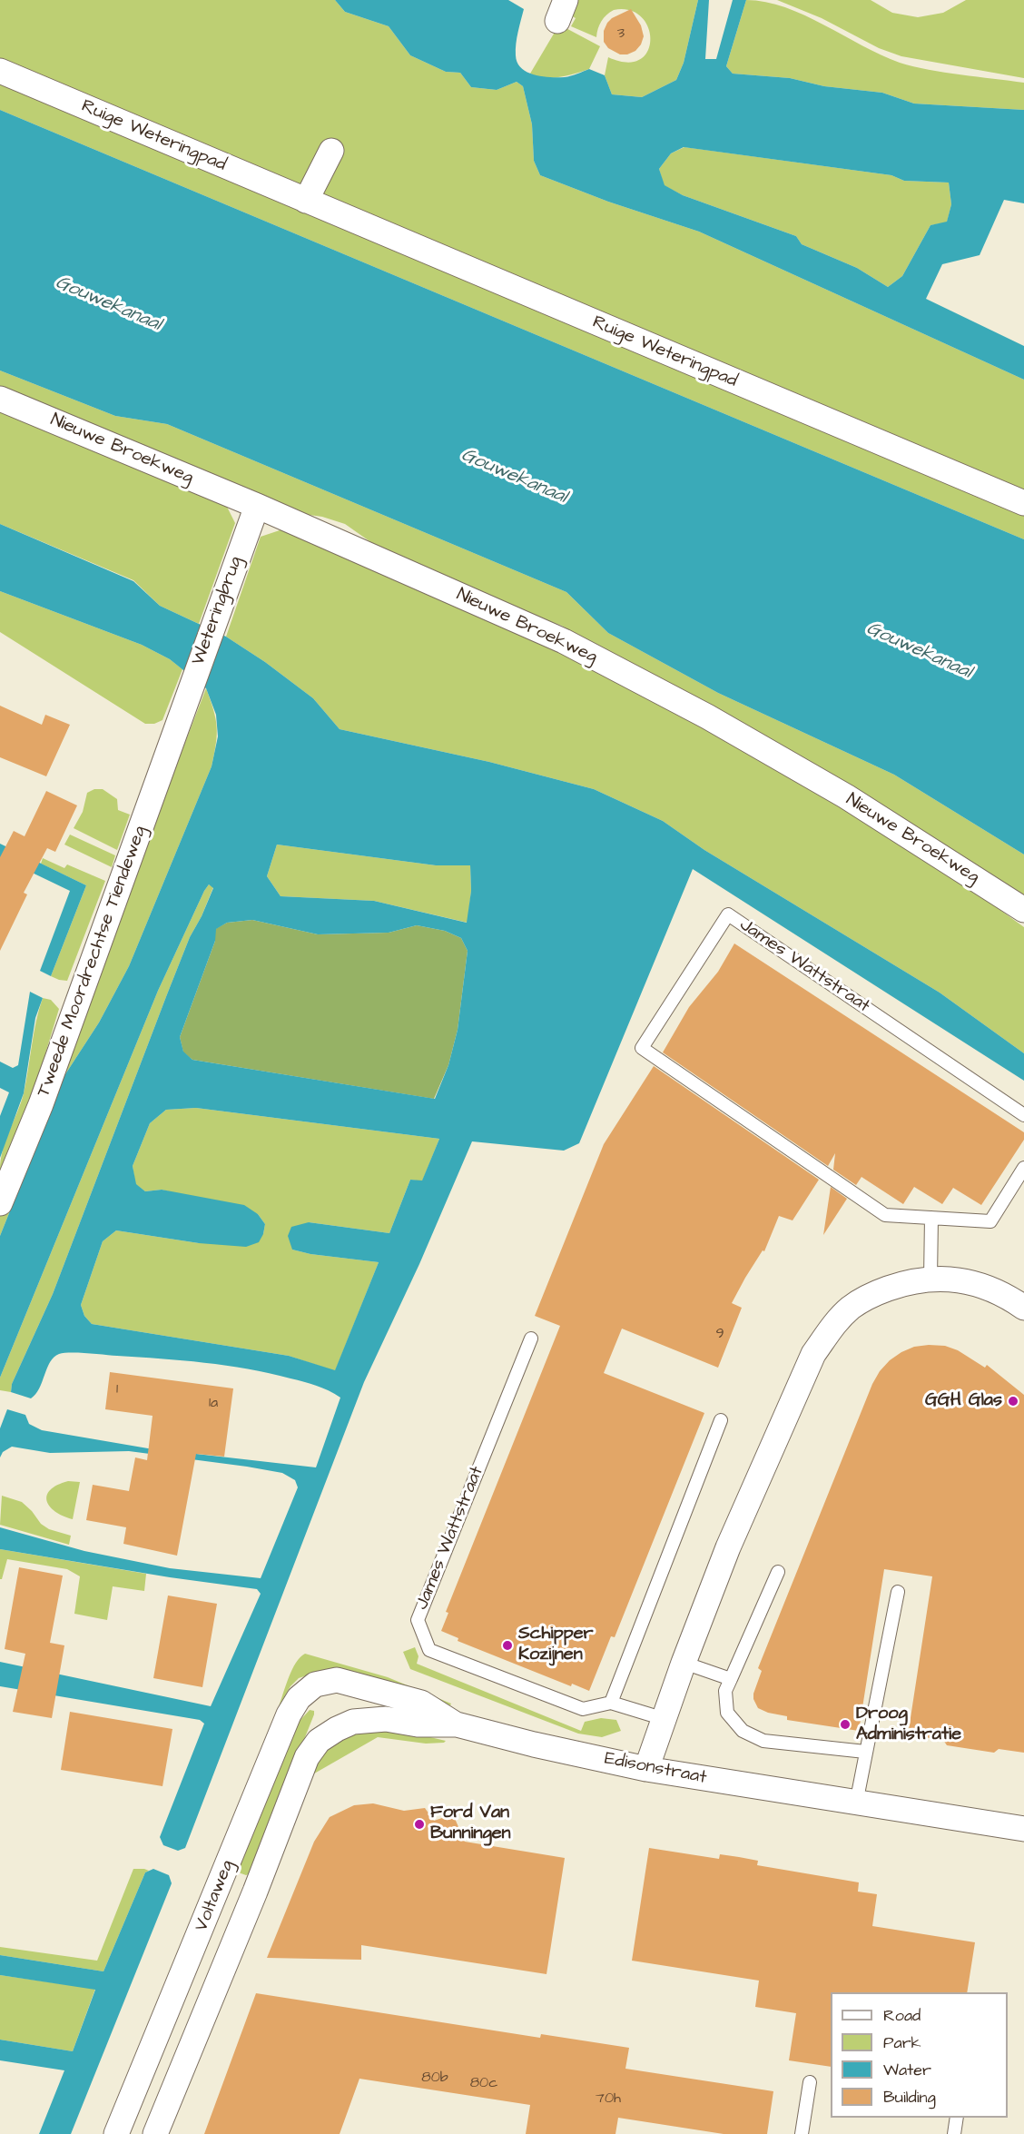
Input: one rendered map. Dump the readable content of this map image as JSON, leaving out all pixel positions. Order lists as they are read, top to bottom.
{
  "streets": {
    "street": [
      "Ruige Weteringpad",
      "Nieuwe Broekweg",
      "Weteringbrug",
      "Tweede Moordrechtse Tiendeweg",
      "Edisonstraat",
      "Voltaweg"
    ],
    "lane": ["James Wattstraat"]
  },
  "crossings": [
    ["Nieuwe Broekweg", "Weteringbrug"],
    ["Weteringbrug", "Tweede Moordrechtse Tiendeweg"],
    ["Edisonstraat", "Voltaweg"]
  ],
  "water": ["Gouwekanaal"],
  "places": [
    "GGH Glas",
    "Schipper Kozijnen",
    "Droog Administratie",
    "Ford Van Bunningen"
  ],
  "house_numbers": [
    "3",
    "9",
    "1",
    "1a",
    "80b",
    "80c",
    "70h"
  ],
  "legend": [
    "Road",
    "Park",
    "Water",
    "Building"
  ]
}
